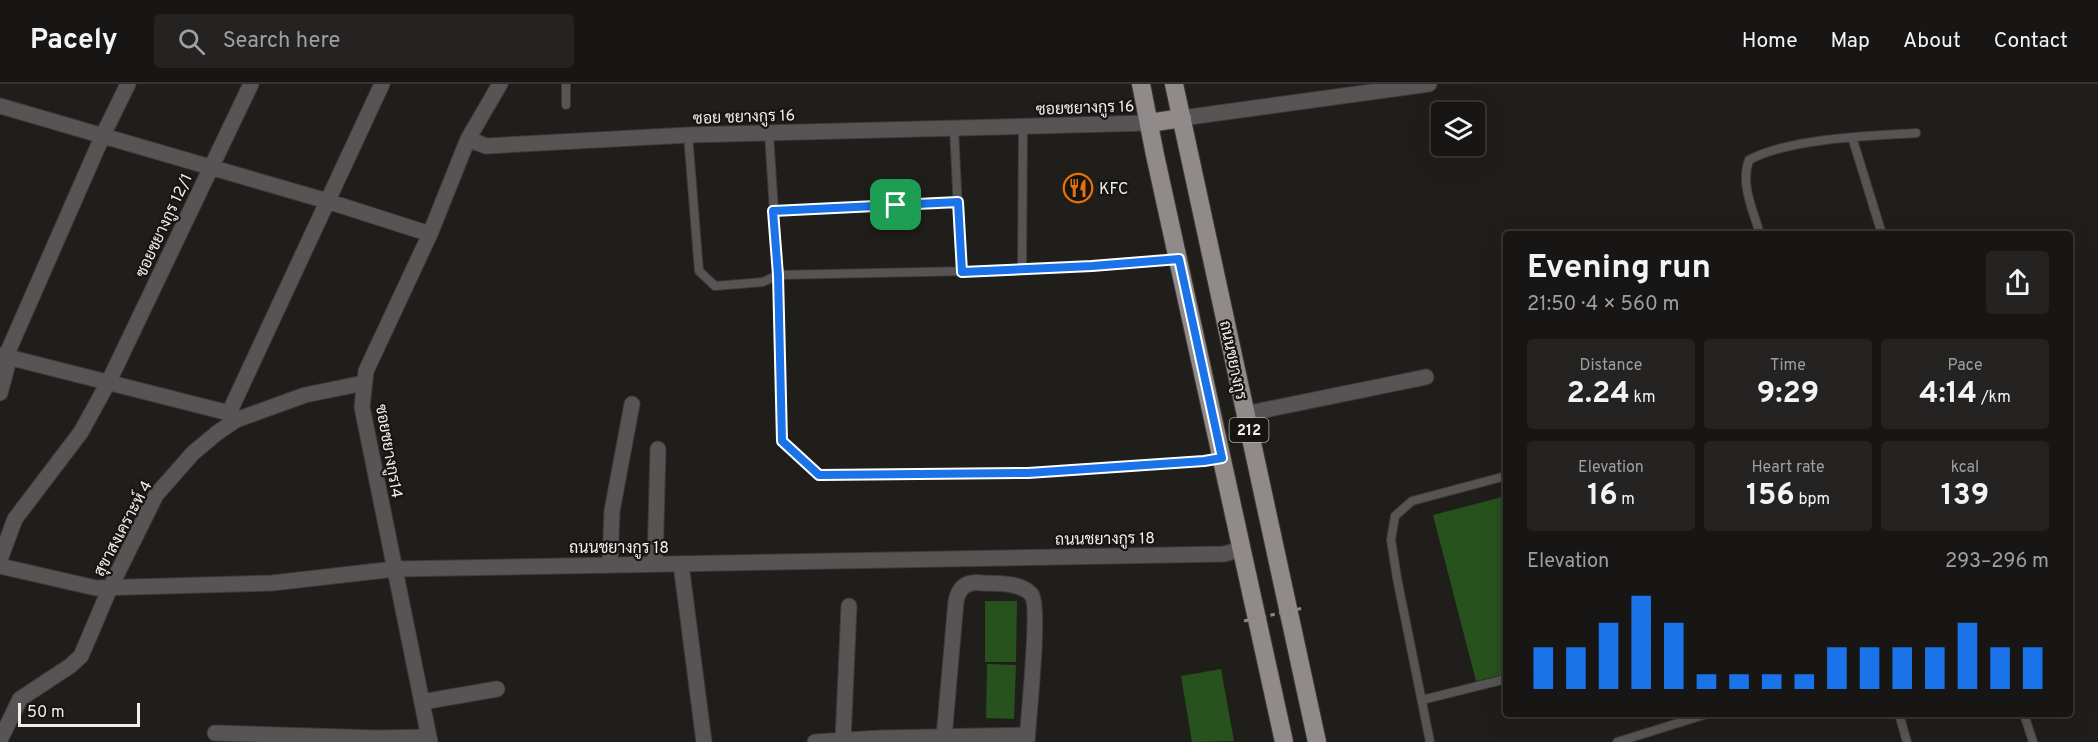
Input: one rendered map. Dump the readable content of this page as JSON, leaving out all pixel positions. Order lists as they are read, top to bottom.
{
  "streets": {
    "main road": ["ถนนชยางกูร", "212"],
    "street": [
      "ซอยชยางกูร 16",
      "ซอย ชยางกูร 16",
      "ซอยชยางกูร 12/1",
      "ซอยชยางกูร14",
      "สุขาสงเคราะห์ 4",
      "ถนนชยางกูร 18"
    ]
  },
  "crossings": [
    ["ซอยชยางกูร 16", "ซอย ชยางกูร 16"],
    ["ซอยชยางกูร 16", "ถนนชยางกูร"],
    ["ซอย ชยางกูร 16", "ซอยชยางกูร14"],
    ["ถนนชยางกูร", "ถนนชยางกูร 18"],
    ["ซอยชยางกูร14", "สุขาสงเคราะห์ 4"],
    ["ซอยชยางกูร14", "ถนนชยางกูร 18"],
    ["สุขาสงเคราะห์ 4", "ถนนชยางกูร 18"]
  ],
  "places": {
    "restaurant": ["KFC"]
  },
  "scale_bar": "50 m",
  "page": {
    "header": "Pacely",
    "search": "Search here",
    "nav": [
      "Home",
      "Map",
      "About",
      "Contact"
    ],
    "heading": ["Evening run", "21:50 · 4 × 560 m"],
    "stats": [
      ["Distance", "2.24 km"],
      ["Time", "9:29"],
      ["Pace", "4:14 /km"],
      ["Elevation", "16 m"],
      ["Heart rate", "156 bpm"],
      ["kcal", "139"]
    ],
    "chart": ["Elevation", "293–296 m"],
    "scale": "50 m"
  }
}
